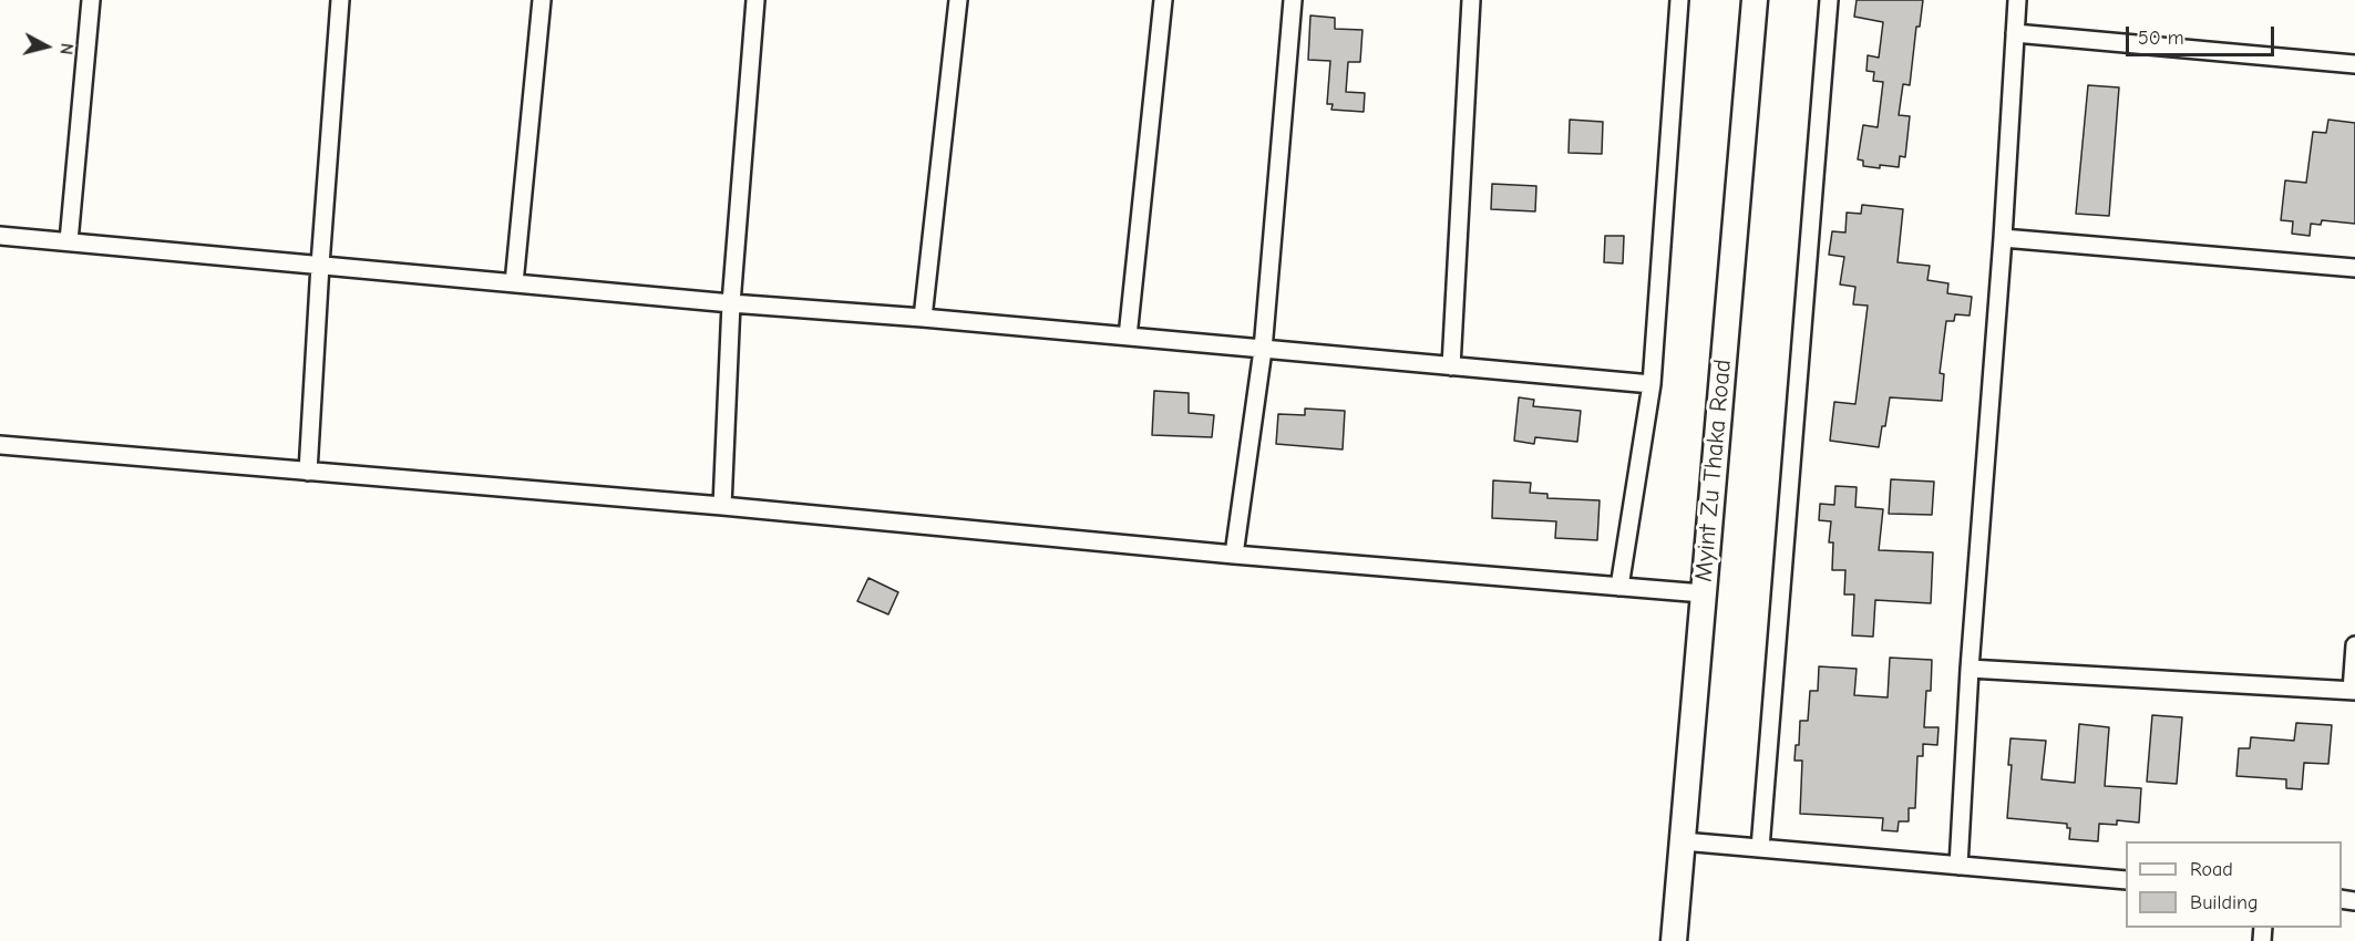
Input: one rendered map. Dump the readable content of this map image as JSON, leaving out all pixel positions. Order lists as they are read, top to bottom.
{
  "streets": {
    "street": ["Myint Zu Thaka Road"]
  },
  "legend": ["Road", "Building"],
  "scale_bar": "50 m",
  "north": "right"
}
